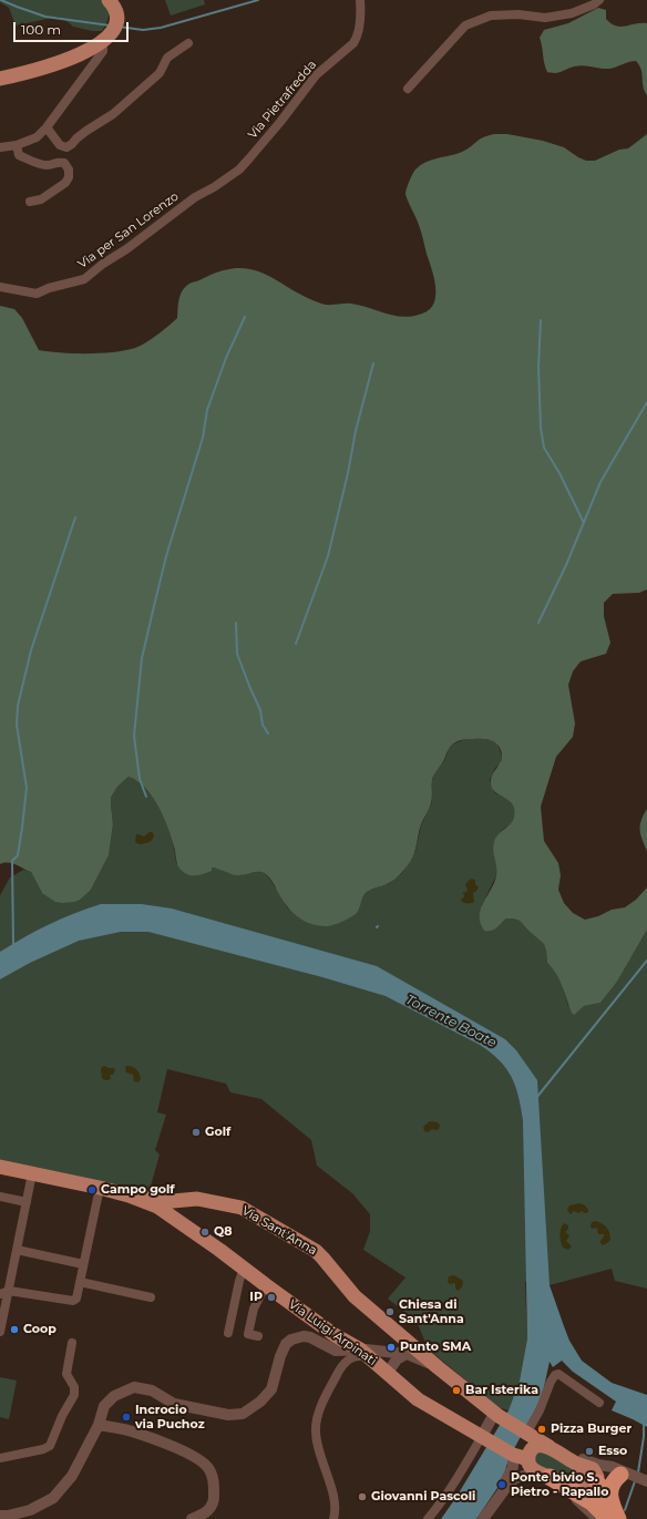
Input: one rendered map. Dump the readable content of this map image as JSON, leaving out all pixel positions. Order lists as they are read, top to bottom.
{
  "streets": {
    "main road": ["Via Sant'Anna", "Via Luigi Arpinati"],
    "street": ["Via Pietrafredda", "Via per San Lorenzo"]
  },
  "crossings": [
    ["Via Pietrafredda", "Via per San Lorenzo"],
    ["Via Sant'Anna", "Via Luigi Arpinati"]
  ],
  "water": ["Torrente Boate"],
  "places": [
    "Golf",
    "Campo golf",
    "Q8",
    "IP",
    "Chiesa di Sant'Anna",
    "Coop",
    "Punto SMA",
    "Bar Isterika",
    "Incrocio via Puchoz",
    "Pizza Burger",
    "Esso",
    "Ponte bivio S. Pietro - Rapallo",
    "Giovanni Pascoli"
  ],
  "scale_bar": "100 m"
}
